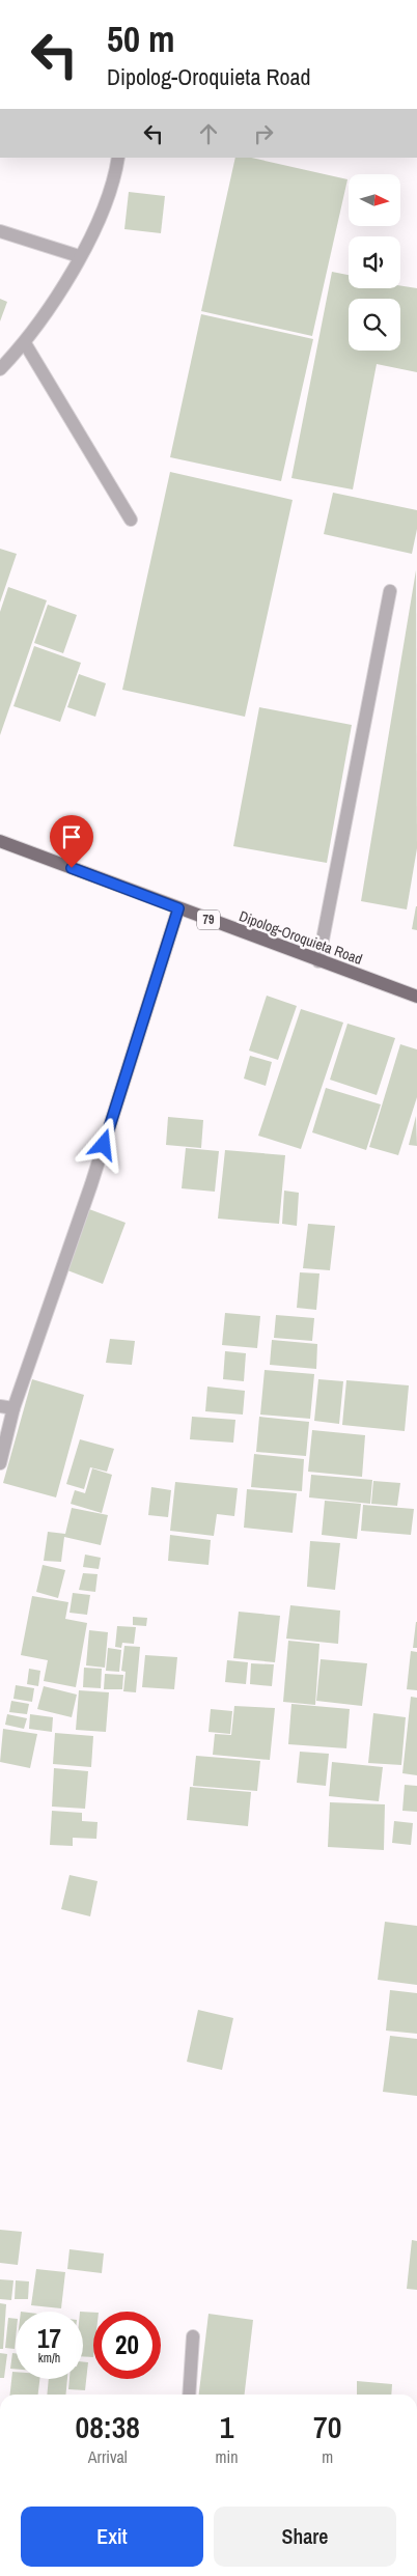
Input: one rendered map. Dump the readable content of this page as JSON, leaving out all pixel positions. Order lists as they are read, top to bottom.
{
  "streets": {
    "main road": ["79", "Dipolog-Oroquieta Road"]
  },
  "north": "right",
  "page": {
    "turn": ["50 m", "Dipolog-Oroquieta Road"],
    "speed": "17 km/h",
    "limit": "20",
    "eta": [
      "08:38",
      "Arrival",
      "1",
      "min",
      "70",
      "m"
    ],
    "buttons": ["Exit", "Share"]
  }
}
